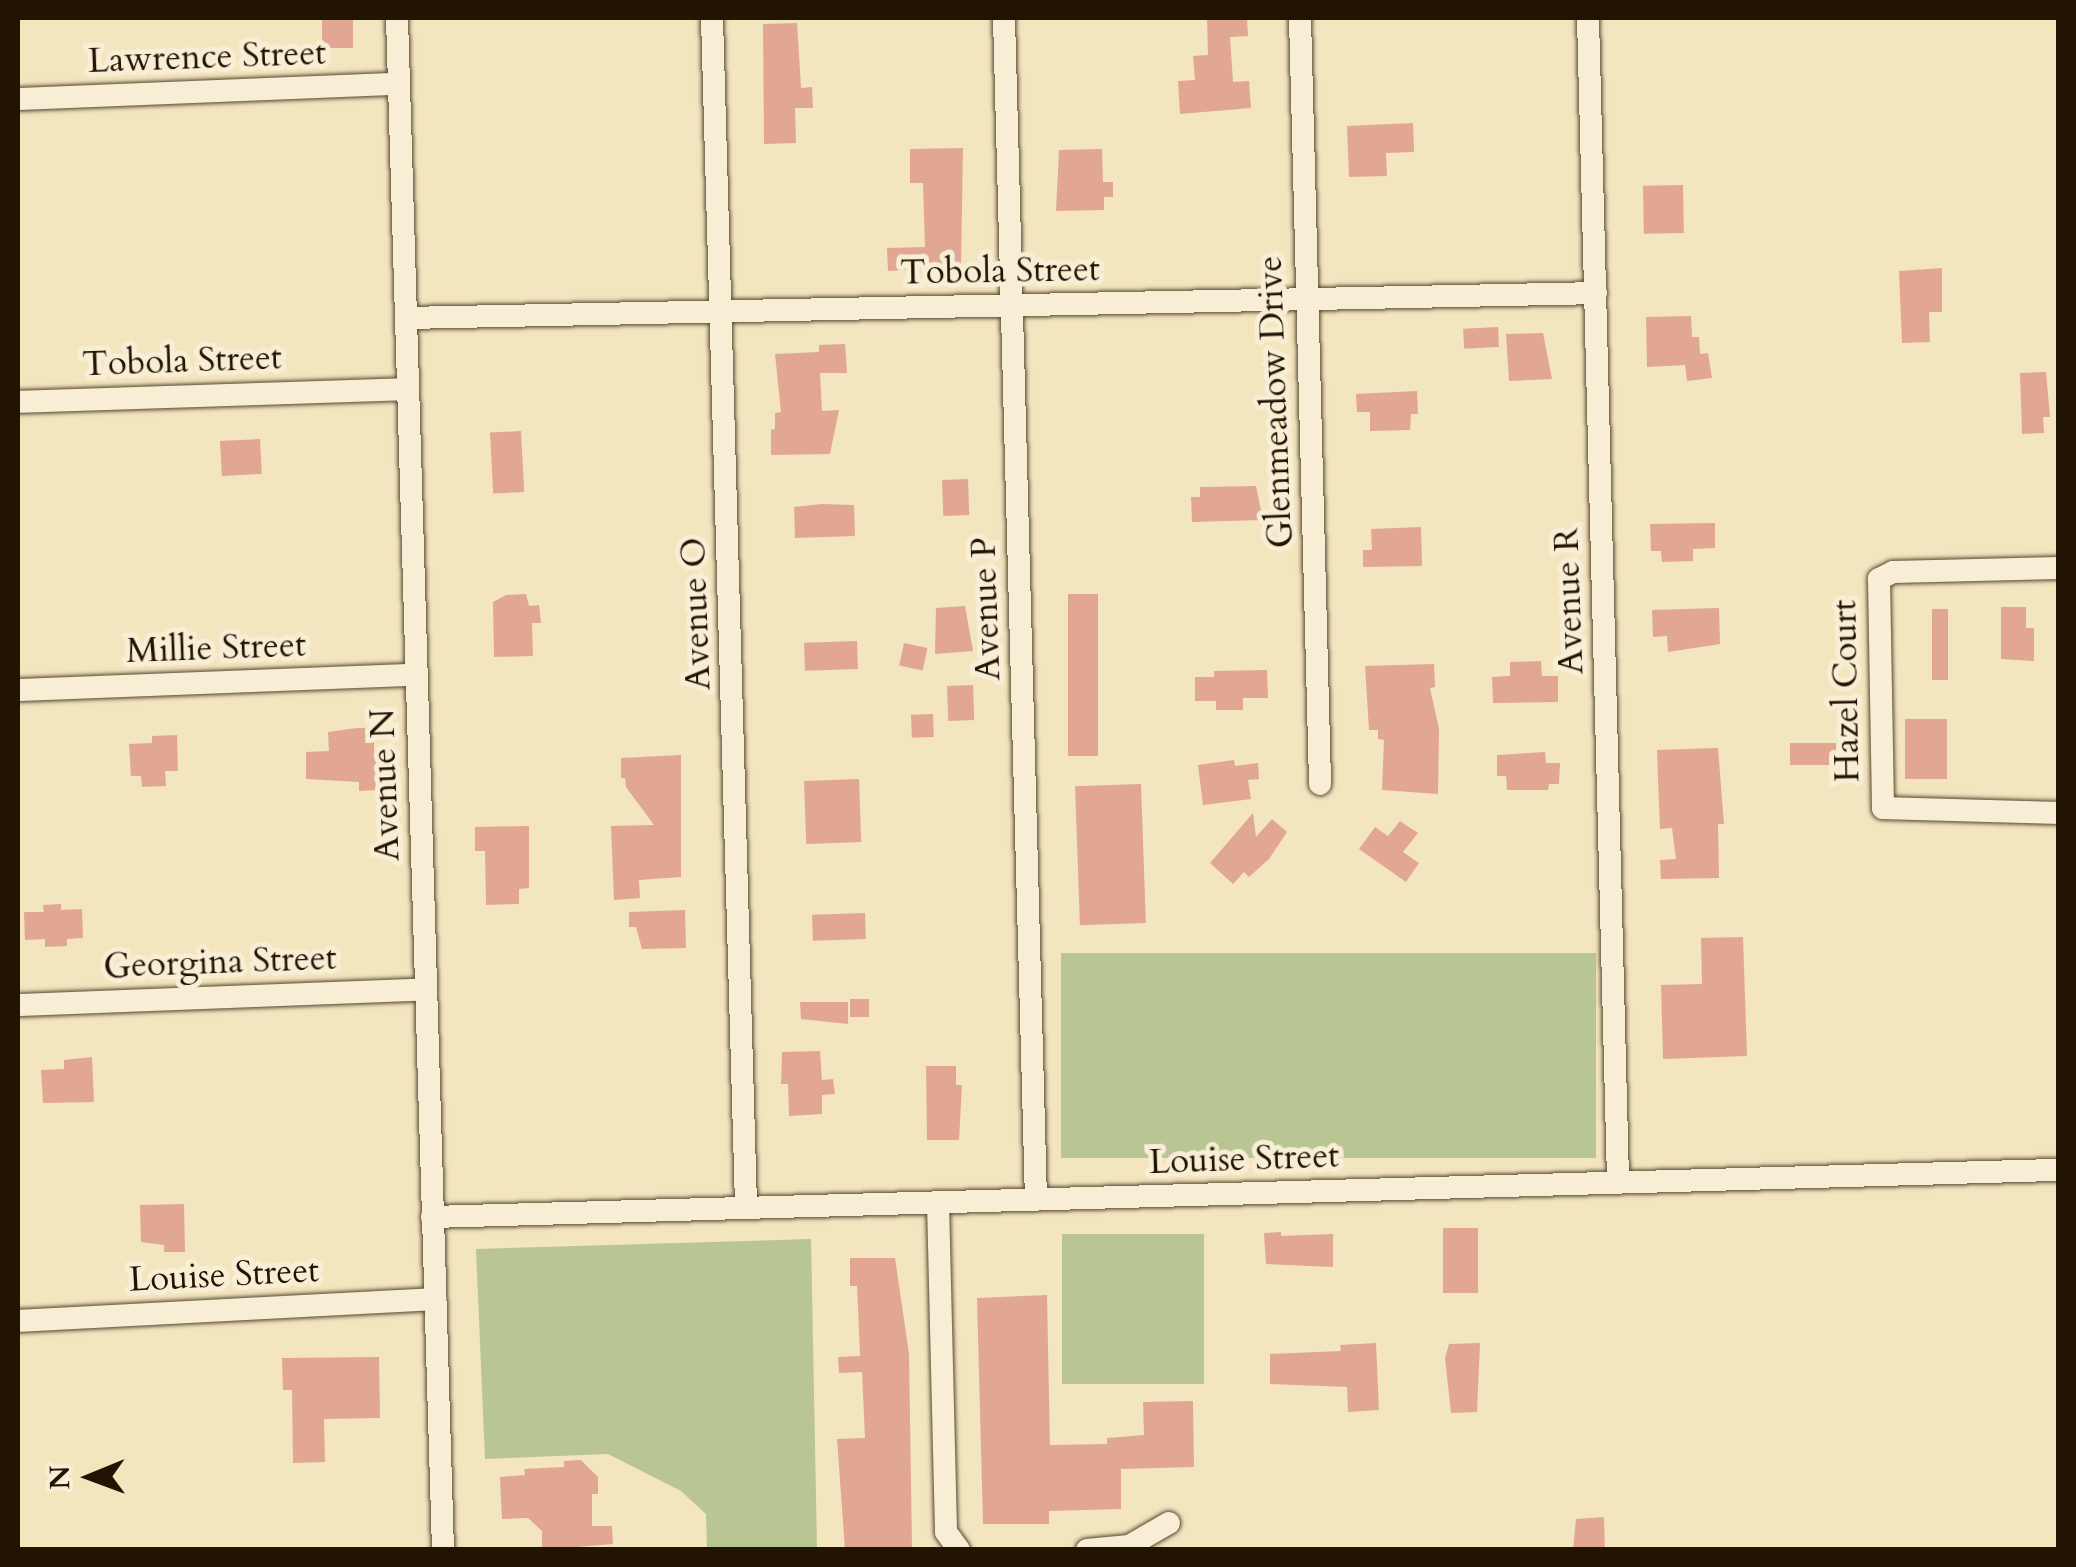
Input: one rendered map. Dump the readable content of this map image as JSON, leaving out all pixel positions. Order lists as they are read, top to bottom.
{
  "streets": {
    "street": [
      "Lawrence Street",
      "Tobola Street",
      "Glenmeadow Drive",
      "Avenue R",
      "Avenue P",
      "Avenue O",
      "Millie Street",
      "Hazel Court",
      "Avenue N",
      "Georgina Street",
      "Louise Street"
    ]
  },
  "crossings": [
    ["Lawrence Street", "Avenue N"],
    ["Tobola Street", "Glenmeadow Drive"],
    ["Tobola Street", "Avenue R"],
    ["Tobola Street", "Avenue P"],
    ["Tobola Street", "Avenue O"],
    ["Tobola Street", "Avenue N"],
    ["Avenue R", "Louise Street"],
    ["Avenue P", "Louise Street"],
    ["Avenue O", "Louise Street"],
    ["Millie Street", "Avenue N"],
    ["Avenue N", "Georgina Street"],
    ["Avenue N", "Louise Street"]
  ],
  "north": "left"
}
